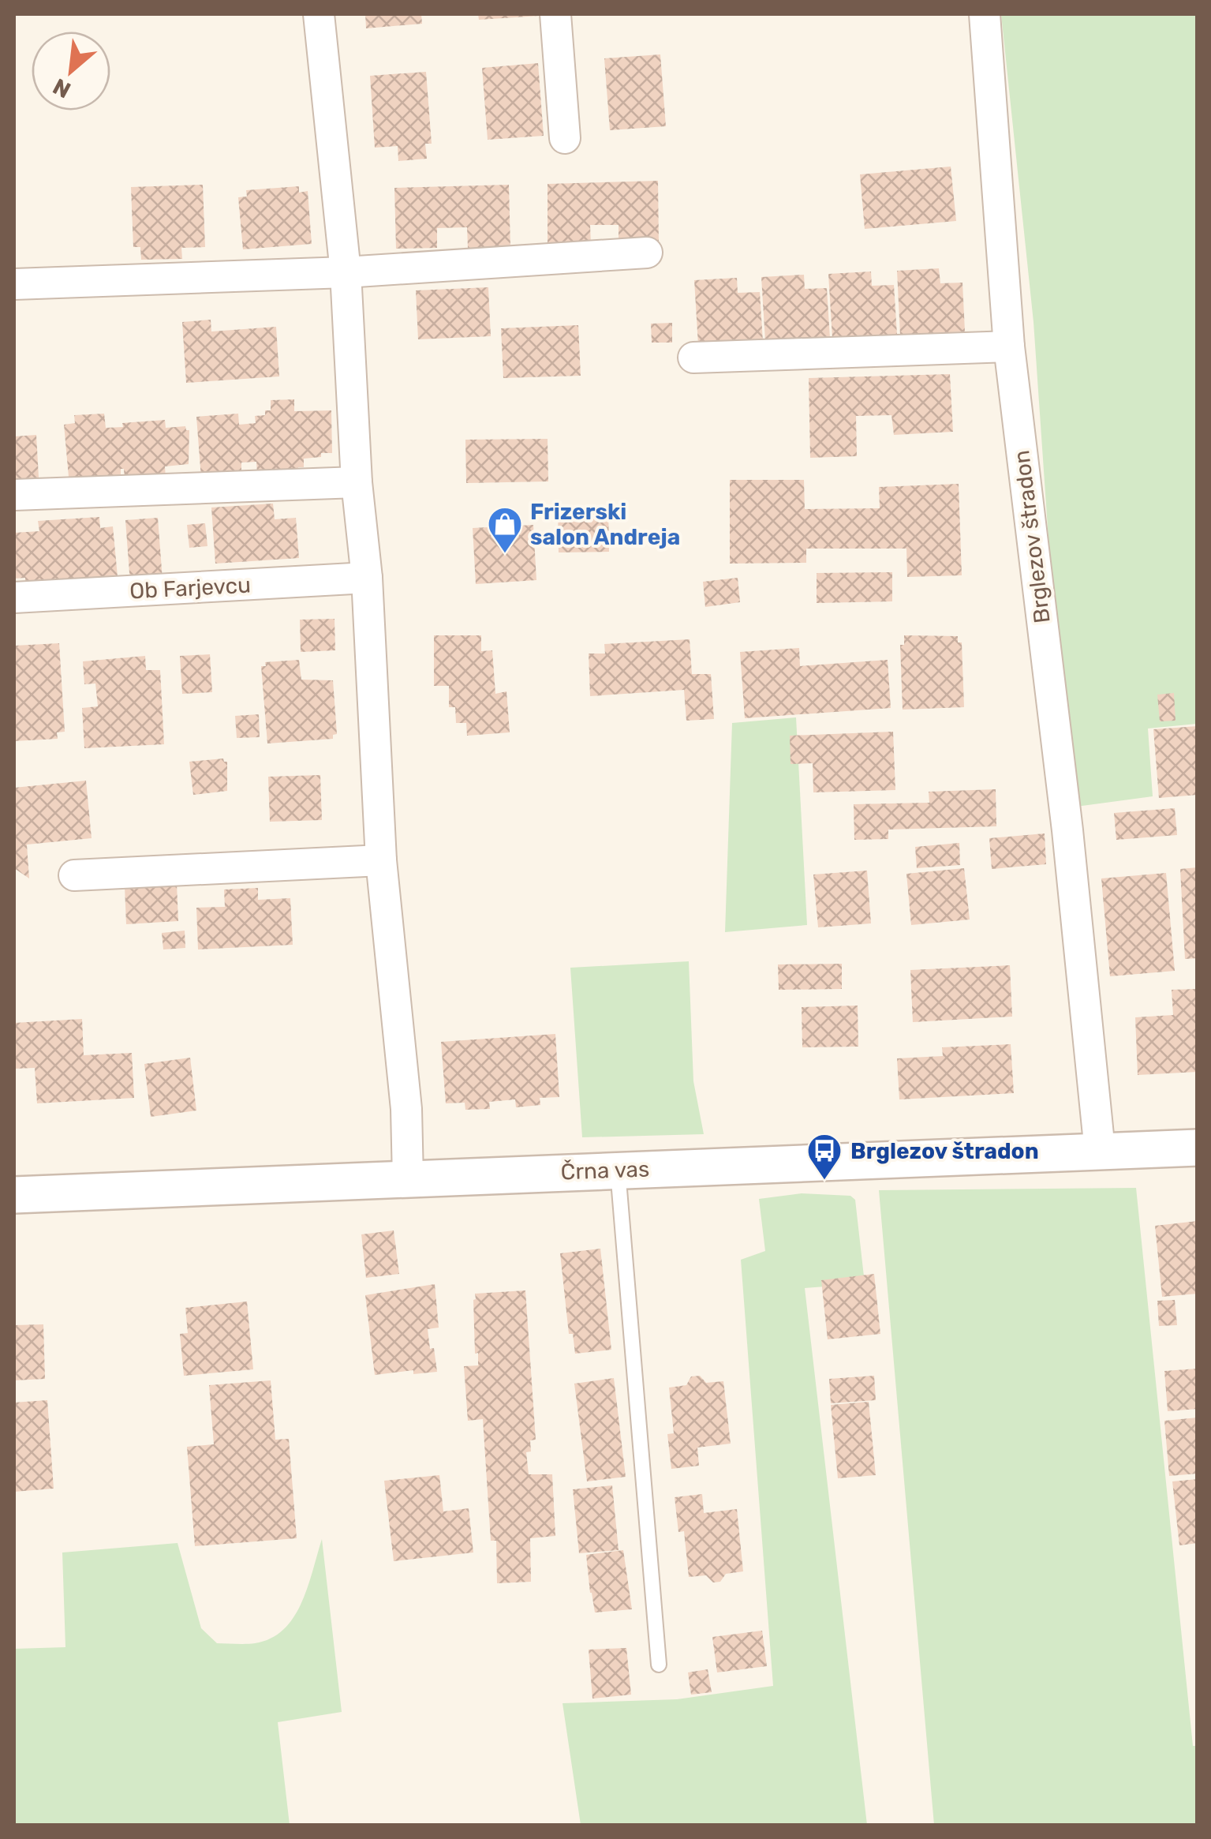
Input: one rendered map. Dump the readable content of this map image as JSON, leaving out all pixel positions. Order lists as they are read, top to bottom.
{
  "streets": {
    "street": ["Brglezov štradon", "Ob Farjevcu", "Črna vas"]
  },
  "crossings": [
    ["Brglezov štradon", "Črna vas"]
  ],
  "places": {
    "shop": ["Frizerski salon Andreja"],
    "bus stop": ["Brglezov štradon"]
  },
  "north": "bottom left"
}
